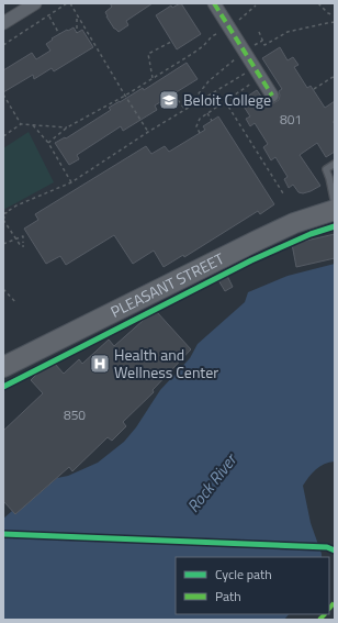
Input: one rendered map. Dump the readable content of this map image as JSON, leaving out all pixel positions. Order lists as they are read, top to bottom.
{
  "streets": {
    "main road": ["PLEASANT STREET"]
  },
  "water": ["Rock River"],
  "places": {
    "school or university": ["Beloit College"],
    "hospital": ["Health and Wellness Center"]
  },
  "house_numbers": ["801", "850"],
  "legend": ["Cycle path", "Path"]
}
